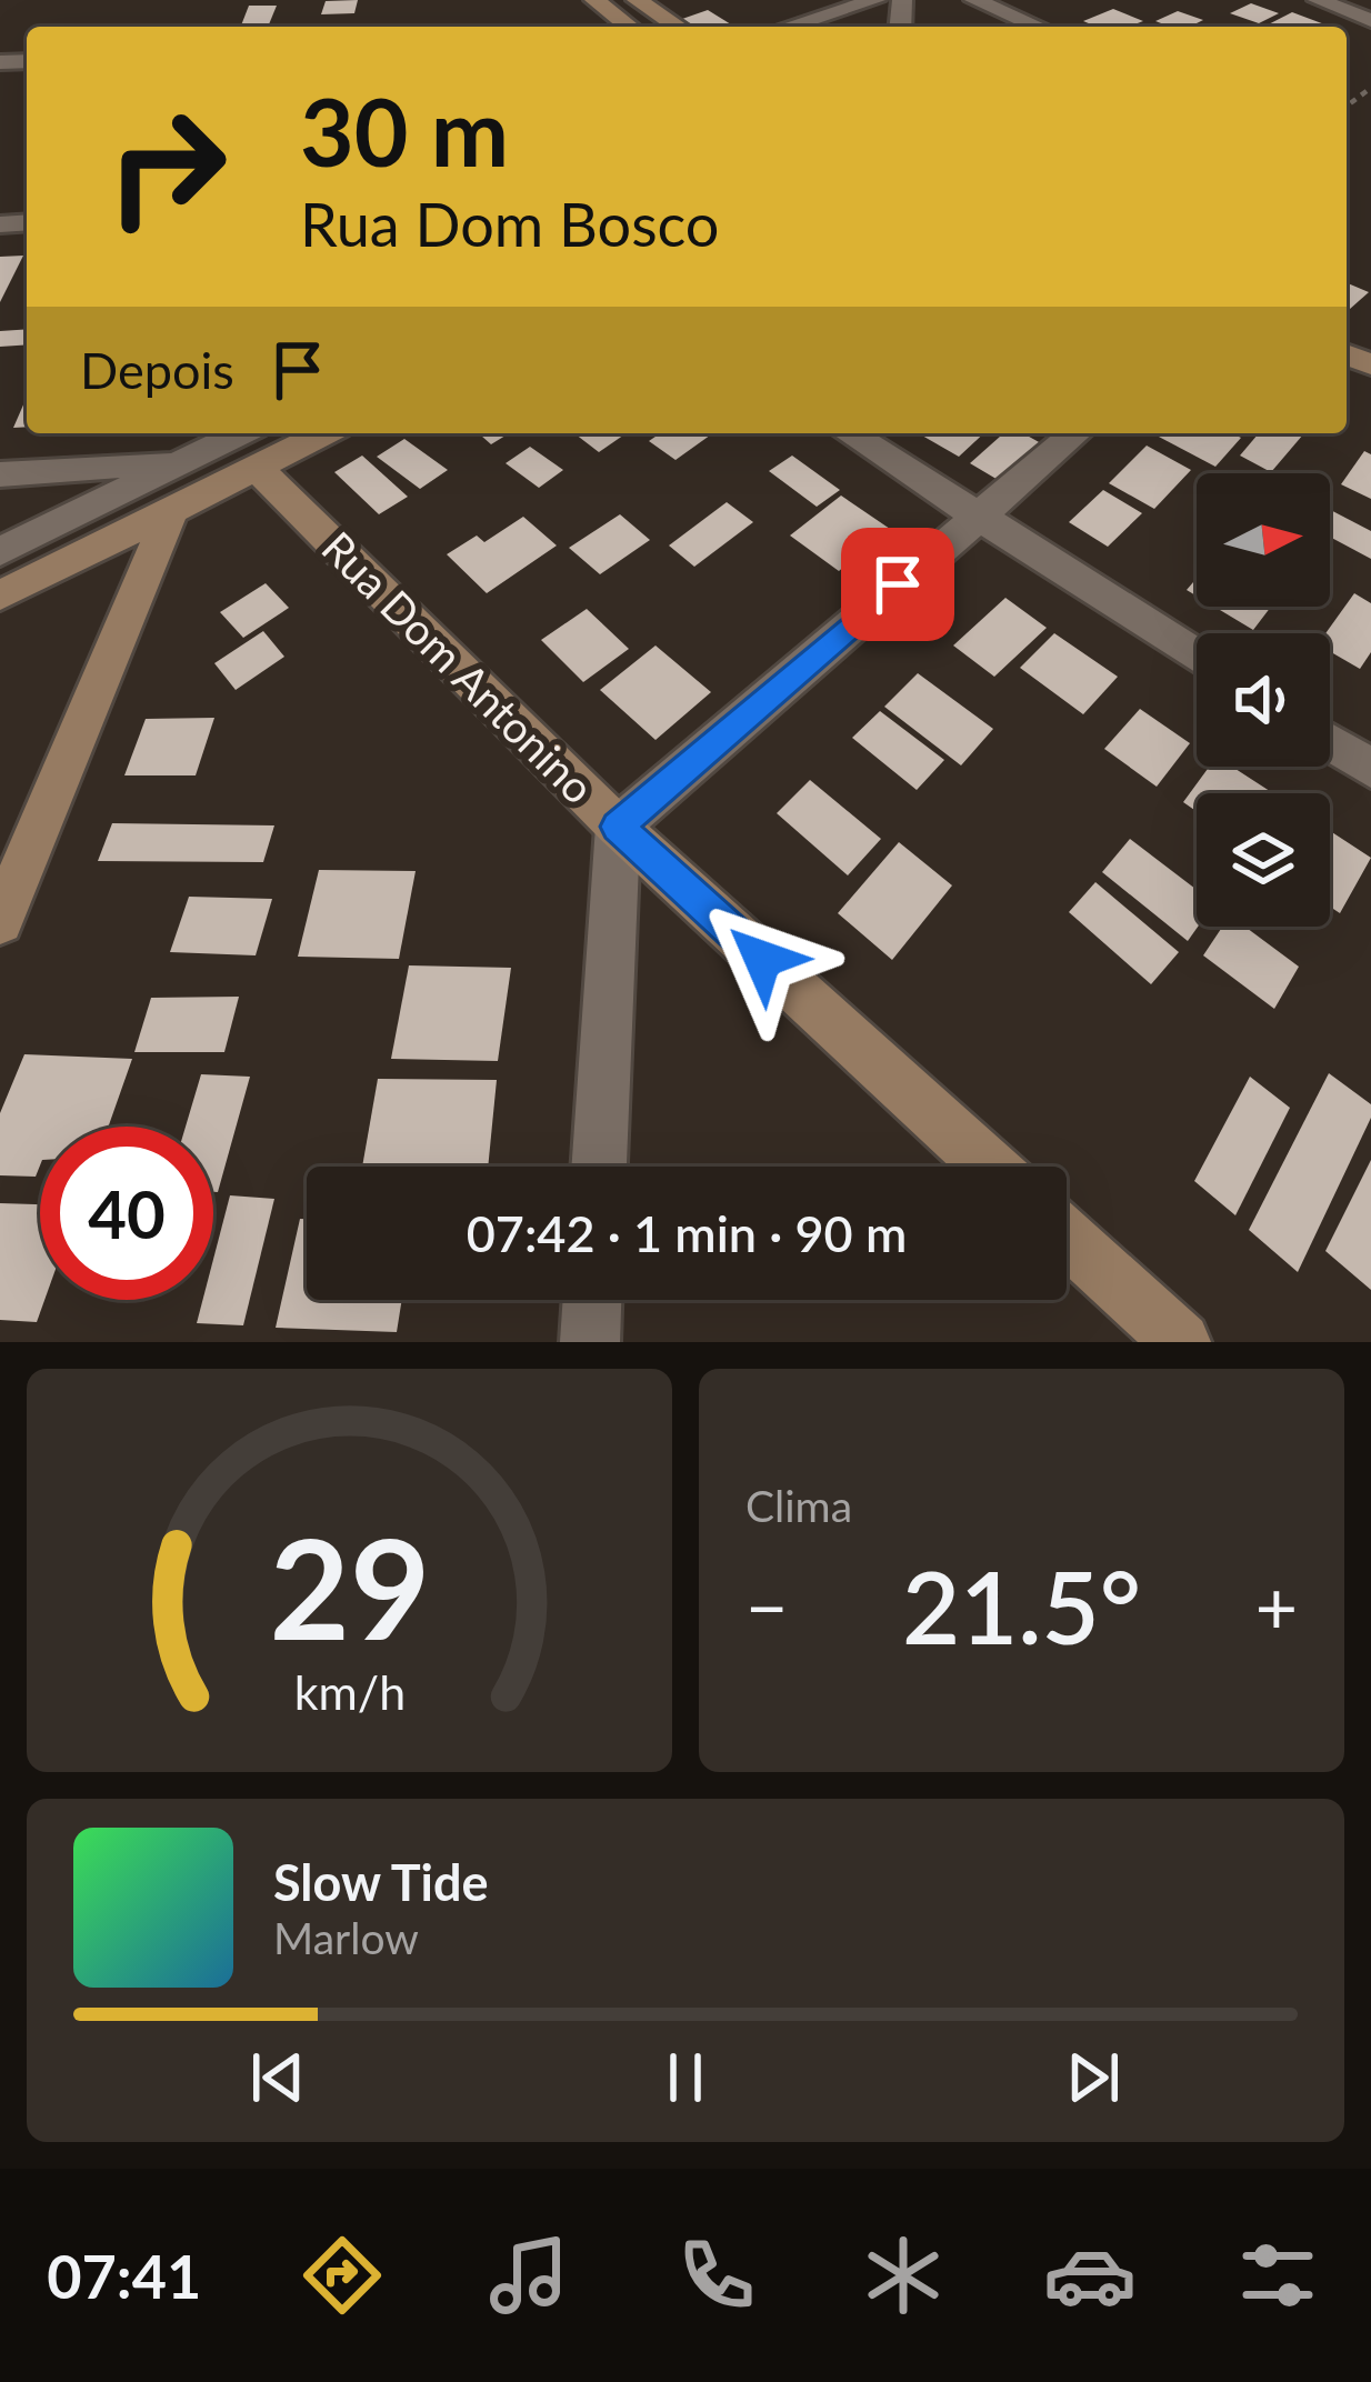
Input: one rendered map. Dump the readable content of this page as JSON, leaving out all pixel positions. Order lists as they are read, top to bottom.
{
  "streets": {
    "street": ["Rua Dom Antonino"]
  },
  "north": "right",
  "page": {
    "turn": ["30 m", "Rua Dom Bosco"],
    "then": "Depois",
    "limit": "40",
    "trip": "07:42 · 1 min · 90 m",
    "tile": "Clima",
    "heat": ["−", "21.5°", "+"],
    "song": ["Slow Tide", "Marlow"],
    "tabs": "07:41",
    "gauge": ["29", "km/h"]
  }
}
